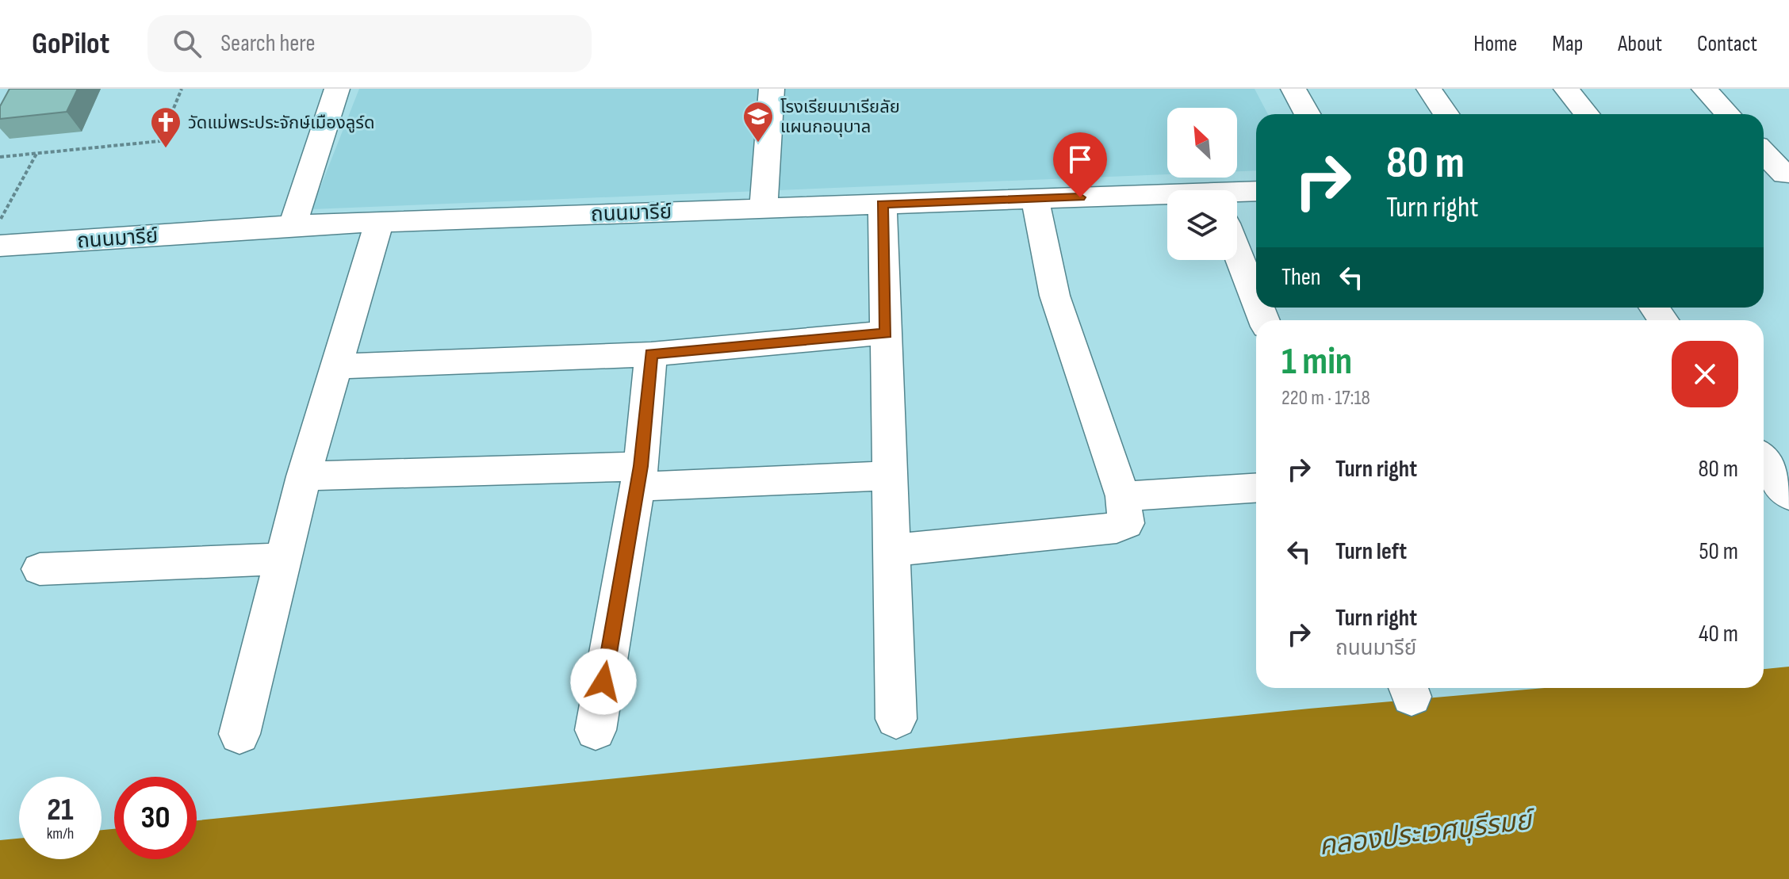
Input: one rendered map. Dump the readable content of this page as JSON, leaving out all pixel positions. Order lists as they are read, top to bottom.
{
  "streets": {
    "street": ["ถนนมารีย์"]
  },
  "water": ["คลองประเวศบุรีรมย์"],
  "places": {
    "school or university": ["โรงเรียนมาเรียลัย แผนกอนุบาล"],
    "church": ["วัดแม่พระประจักษ์เมืองลูร์ด"]
  },
  "north": "top left",
  "page": {
    "header": "GoPilot",
    "search": "Search here",
    "nav": [
      "Home",
      "Map",
      "About",
      "Contact"
    ],
    "turn": ["80 m", "Turn right"],
    "then": "Then",
    "heading": ["1 min", "220 m · 17:18"],
    "list": [
      {
        "name": "Turn right",
        "value": "80 m"
      },
      {
        "name": "Turn left",
        "value": "50 m"
      },
      {
        "name": "Turn right",
        "note": "ถนนมารีย์",
        "value": "40 m"
      }
    ],
    "speed": "21 km/h",
    "limit": "30"
  }
}
